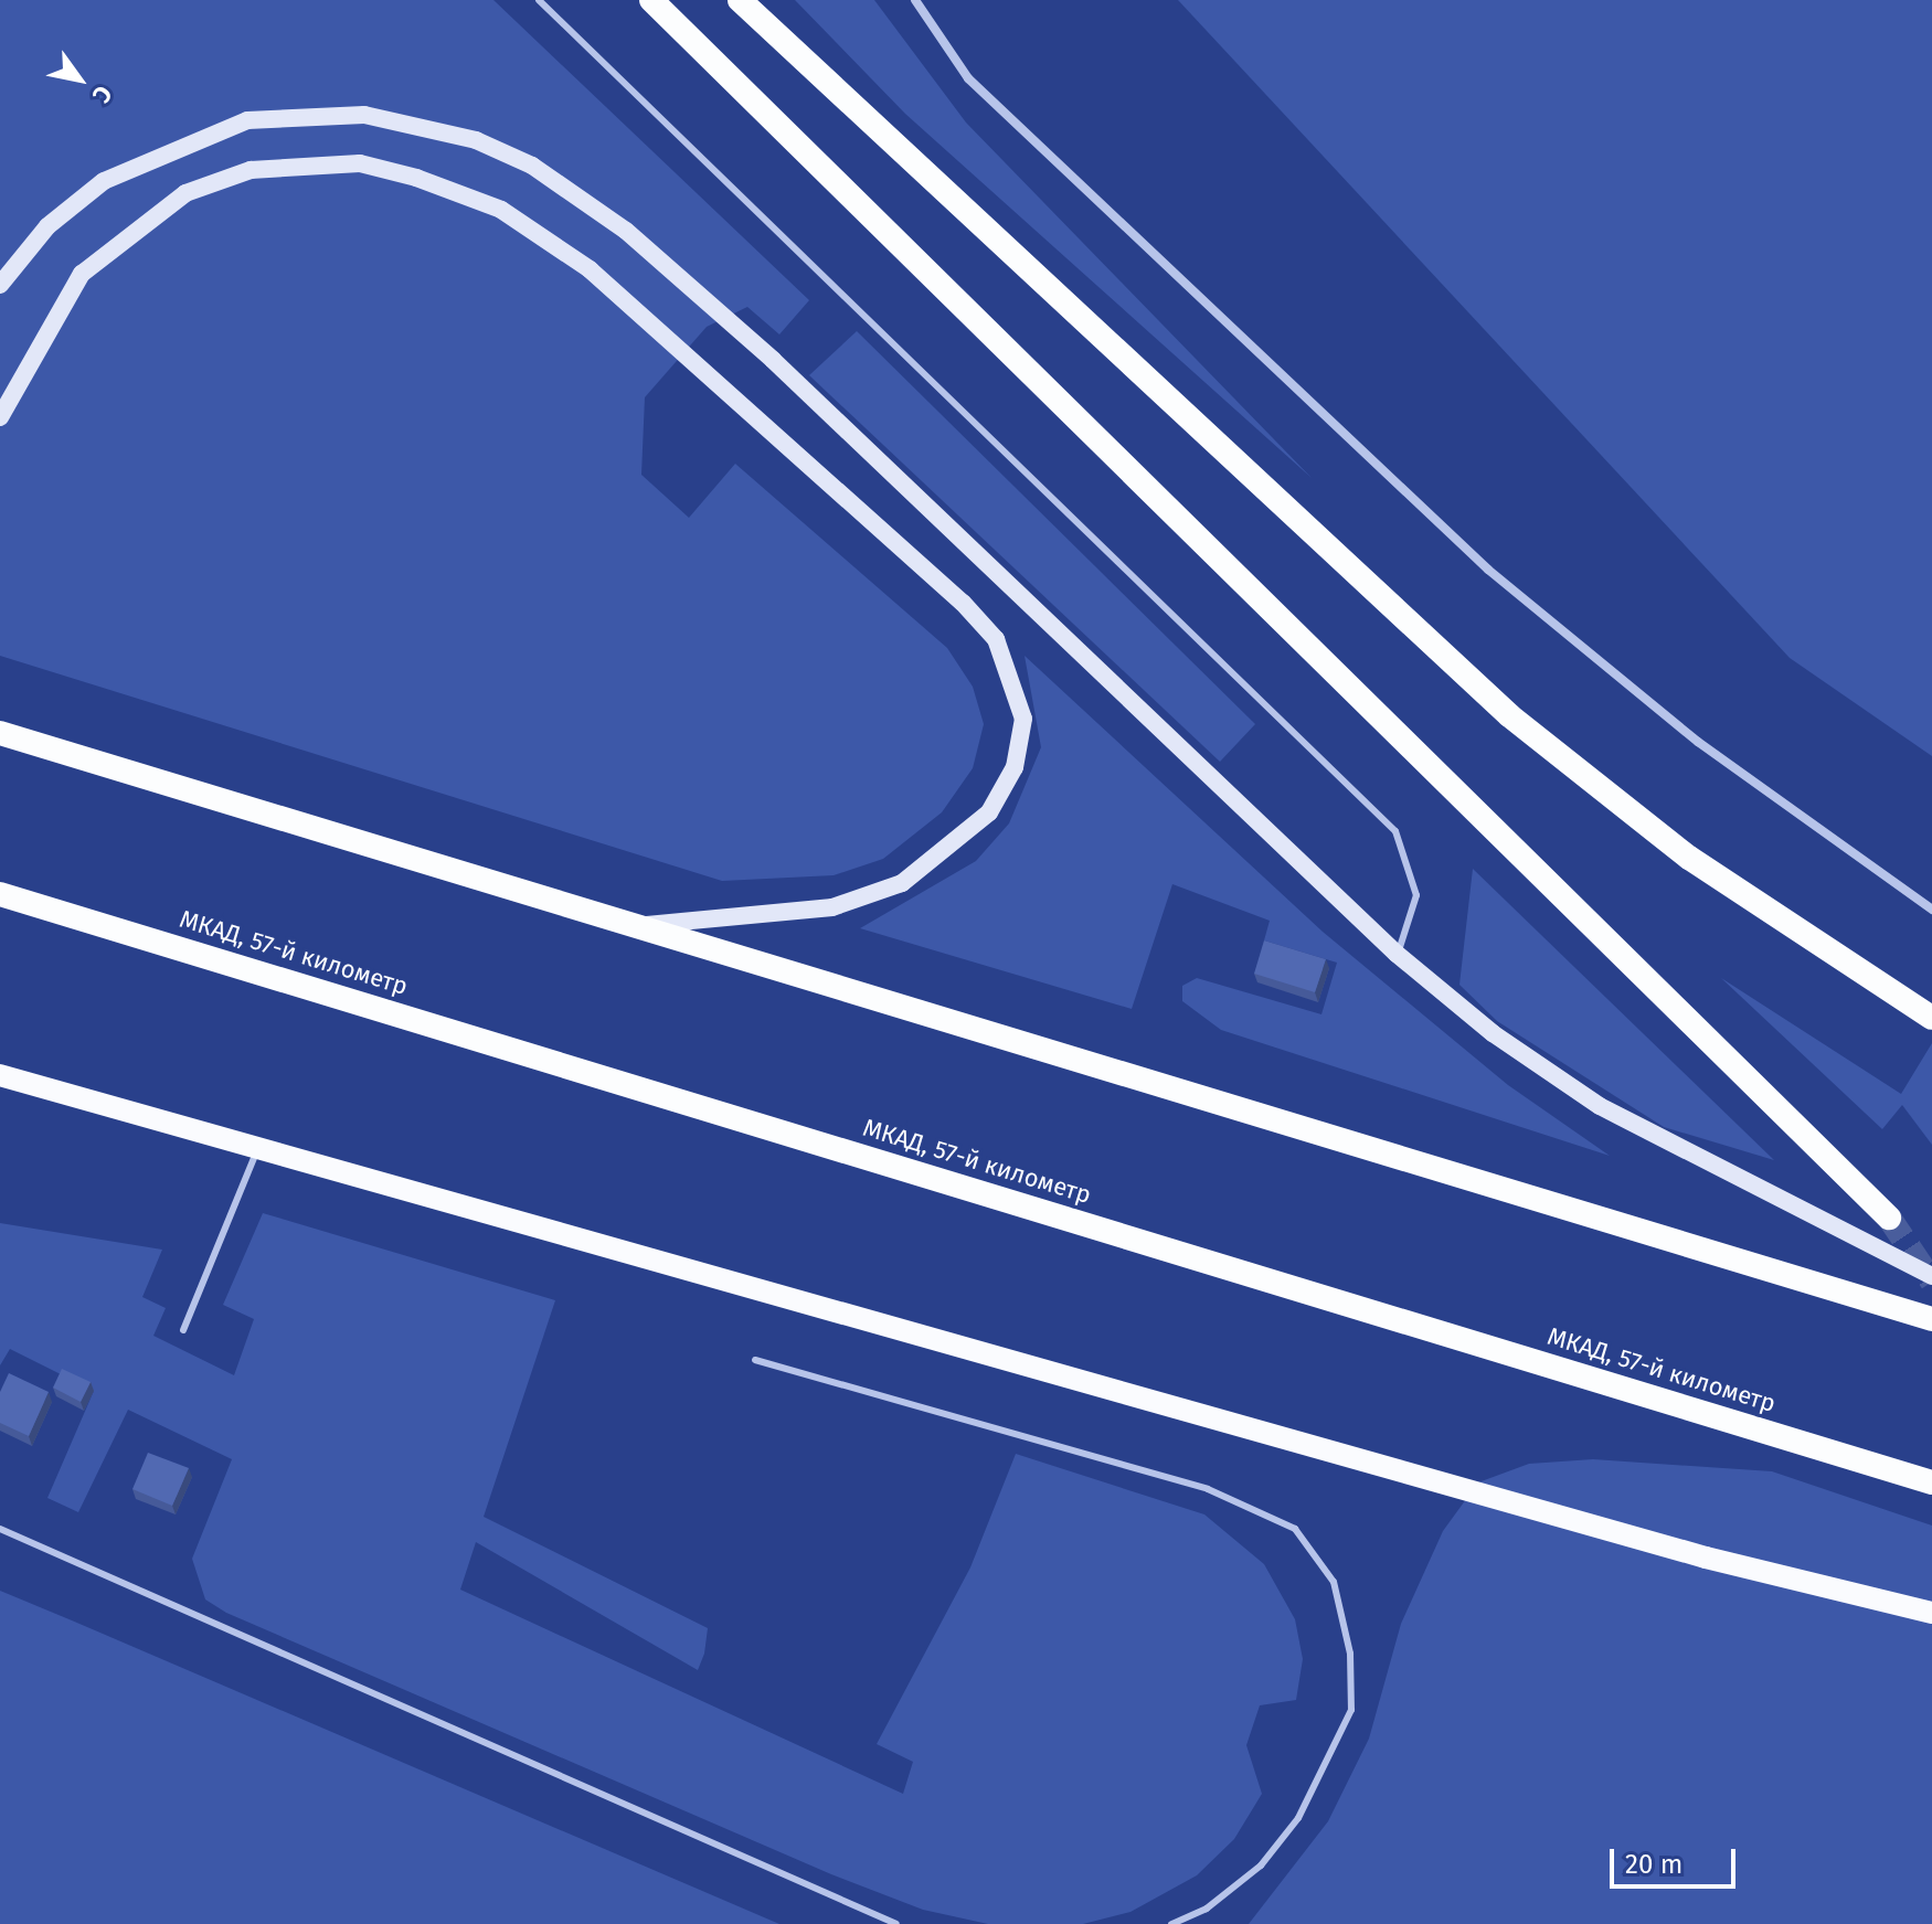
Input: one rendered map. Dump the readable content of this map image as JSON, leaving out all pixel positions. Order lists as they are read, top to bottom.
{
  "streets": {
    "highway": ["МКАД, 57-й километр"]
  },
  "scale_bar": "20 m",
  "north": "bottom right"
}
